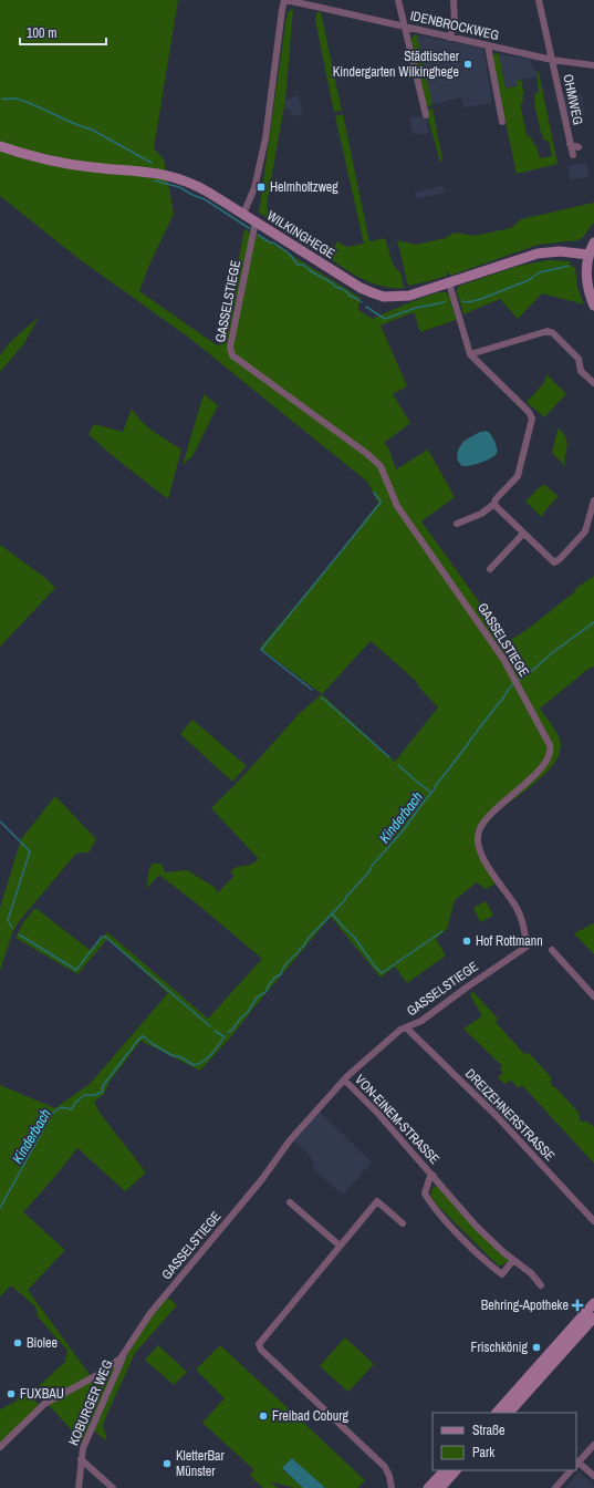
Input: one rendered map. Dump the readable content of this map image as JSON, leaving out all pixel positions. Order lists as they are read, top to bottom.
{
  "streets": {
    "street": [
      "IDENBROCKWEG",
      "OHMWEG",
      "WILKINGHEGE",
      "GASSELSTIEGE",
      "DREIZEHNERSTRASSE",
      "VON-EINEM-STRASSE",
      "KOBURGER WEG"
    ]
  },
  "crossings": [
    ["IDENBROCKWEG", "OHMWEG"],
    ["WILKINGHEGE", "GASSELSTIEGE"],
    ["GASSELSTIEGE", "DREIZEHNERSTRASSE"],
    ["GASSELSTIEGE", "VON-EINEM-STRASSE"],
    ["GASSELSTIEGE", "KOBURGER WEG"]
  ],
  "water": ["Kinderbach"],
  "places": {
    "other": [
      "Städtischer Kindergarten Wilkinghege",
      "Hof Rottmann",
      "Biolee",
      "Frischkönig",
      "FUXBAU",
      "Freibad Coburg",
      "KletterBar Münster"
    ],
    "transit": ["Helmholtzweg"],
    "health": ["Behring-Apotheke"]
  },
  "legend": ["Straße", "Park"],
  "scale_bar": "100 m"
}
